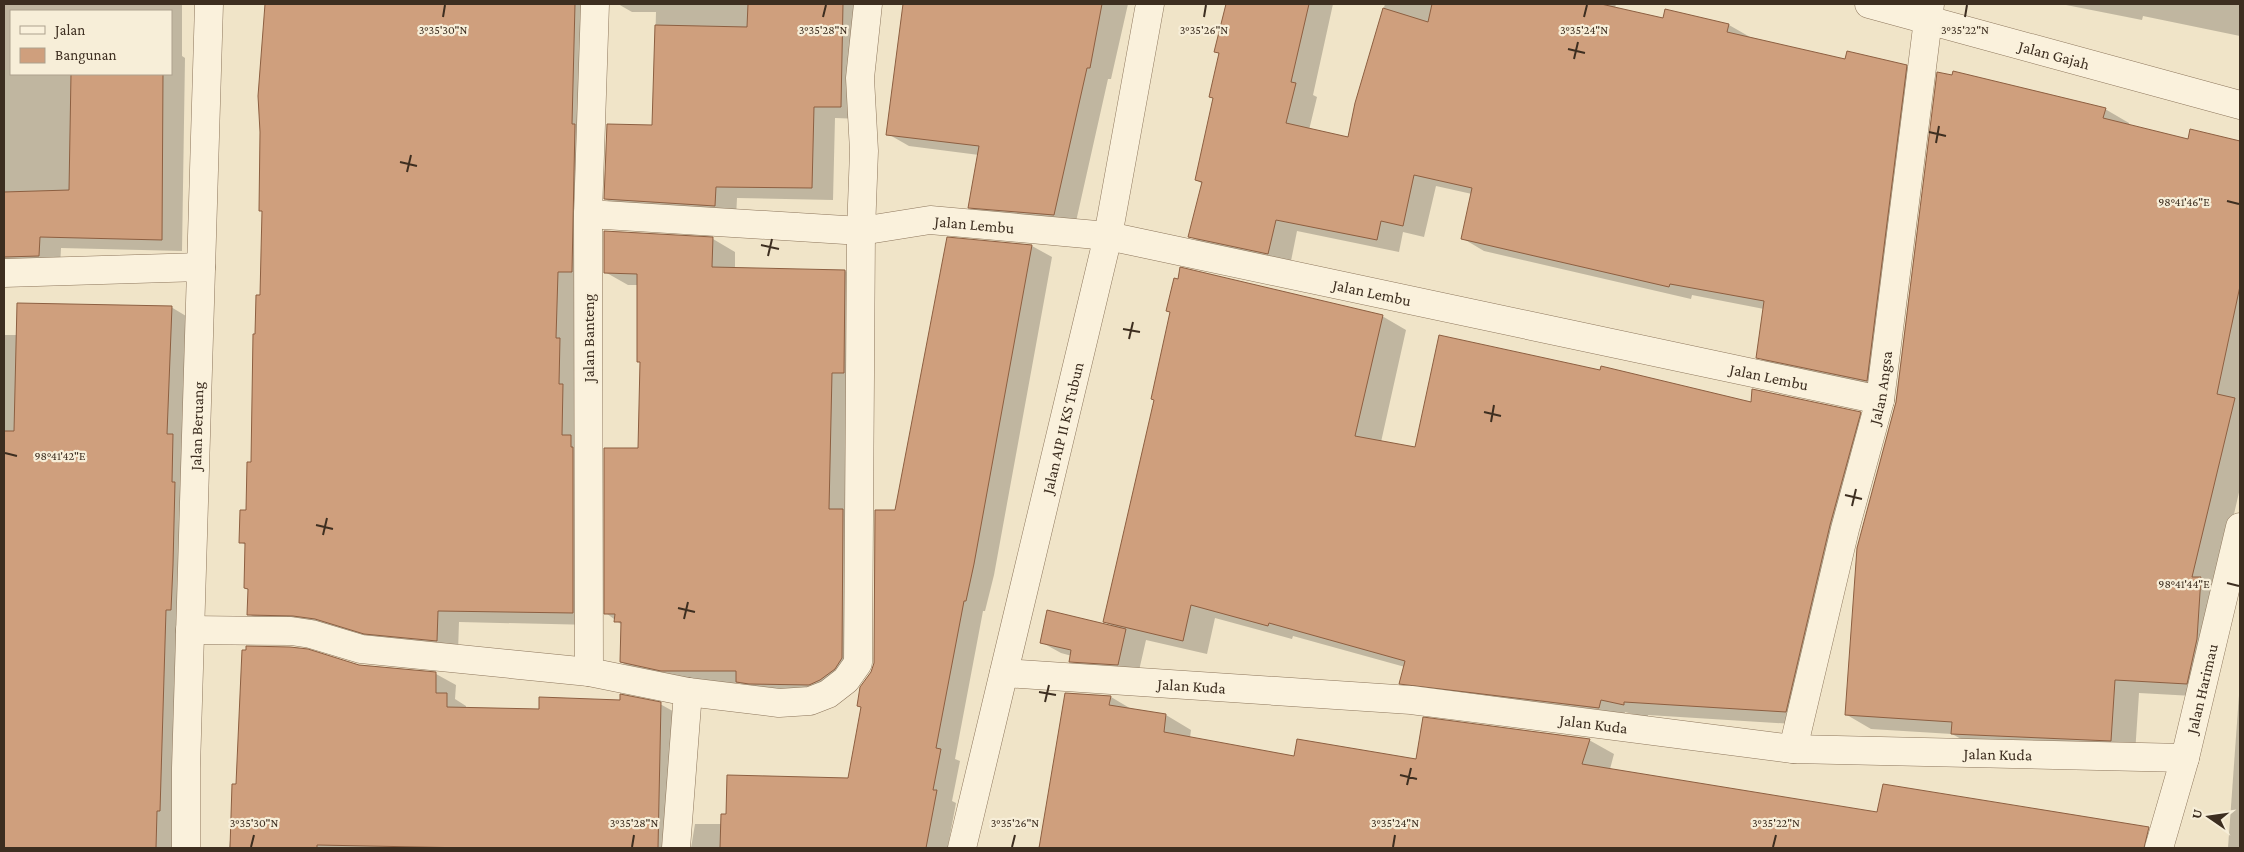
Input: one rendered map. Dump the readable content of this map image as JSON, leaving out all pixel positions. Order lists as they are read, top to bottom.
{
  "streets": {
    "street": [
      "Jalan Gajah",
      "Jalan Lembu",
      "Jalan Banteng",
      "Jalan Angsa",
      "Jalan Beruang",
      "Jalan AIP II KS Tubun",
      "Jalan Kuda",
      "Jalan Harimau"
    ]
  },
  "crossings": [
    ["Jalan Gajah", "Jalan Angsa"],
    ["Jalan Lembu", "Jalan Banteng"],
    ["Jalan Lembu", "Jalan Angsa"],
    ["Jalan Lembu", "Jalan AIP II KS Tubun"],
    ["Jalan Angsa", "Jalan Kuda"],
    ["Jalan AIP II KS Tubun", "Jalan Kuda"],
    ["Jalan Kuda", "Jalan Harimau"]
  ],
  "legend": ["Jalan", "Bangunan"],
  "north": "left",
  "coordinates": [
    "3°35'30\"N",
    "3°35'28\"N",
    "3°35'26\"N",
    "3°35'24\"N",
    "3°35'22\"N",
    "98°41'46\"E",
    "98°41'42\"E",
    "98°41'44\"E"
  ]
}
